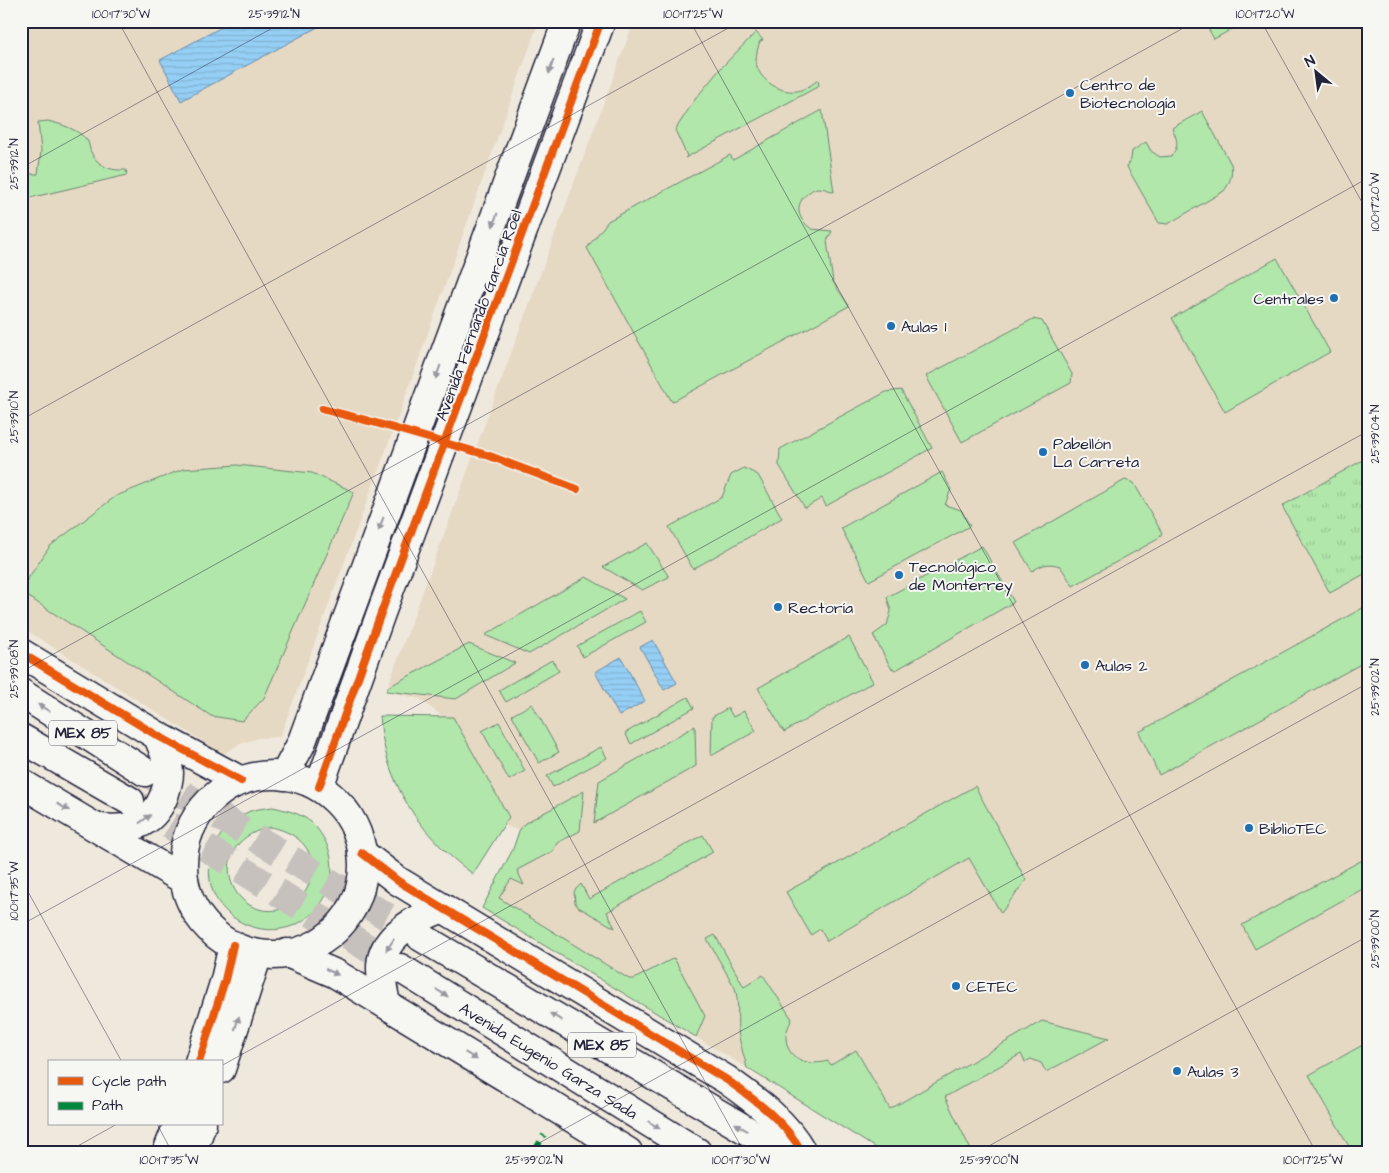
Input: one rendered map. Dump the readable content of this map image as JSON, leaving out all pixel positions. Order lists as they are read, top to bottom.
{
  "streets": {
    "main road": ["Avenida Fernando García Roel", "MEX 85", "Avenida Eugenio Garza Sada"]
  },
  "places": [
    "Centro de Biotecnología",
    "Centrales",
    "Aulas 1",
    "Pabellón La Carreta",
    "Tecnológico de Monterrey",
    "Rectoría",
    "Aulas 2",
    "BiblioTEC",
    "CETEC",
    "Aulas 3"
  ],
  "legend": ["Cycle path", "Path"],
  "north": "top left",
  "coordinates": [
    "100°17'30\"W",
    "25°39'12\"N",
    "100°17'25\"W",
    "100°17'20\"W",
    "25°39'10\"N",
    "25°39'04\"N",
    "25°39'08\"N",
    "25°39'02\"N",
    "100°17'35\"W",
    "25°39'00\"N"
  ]
}
